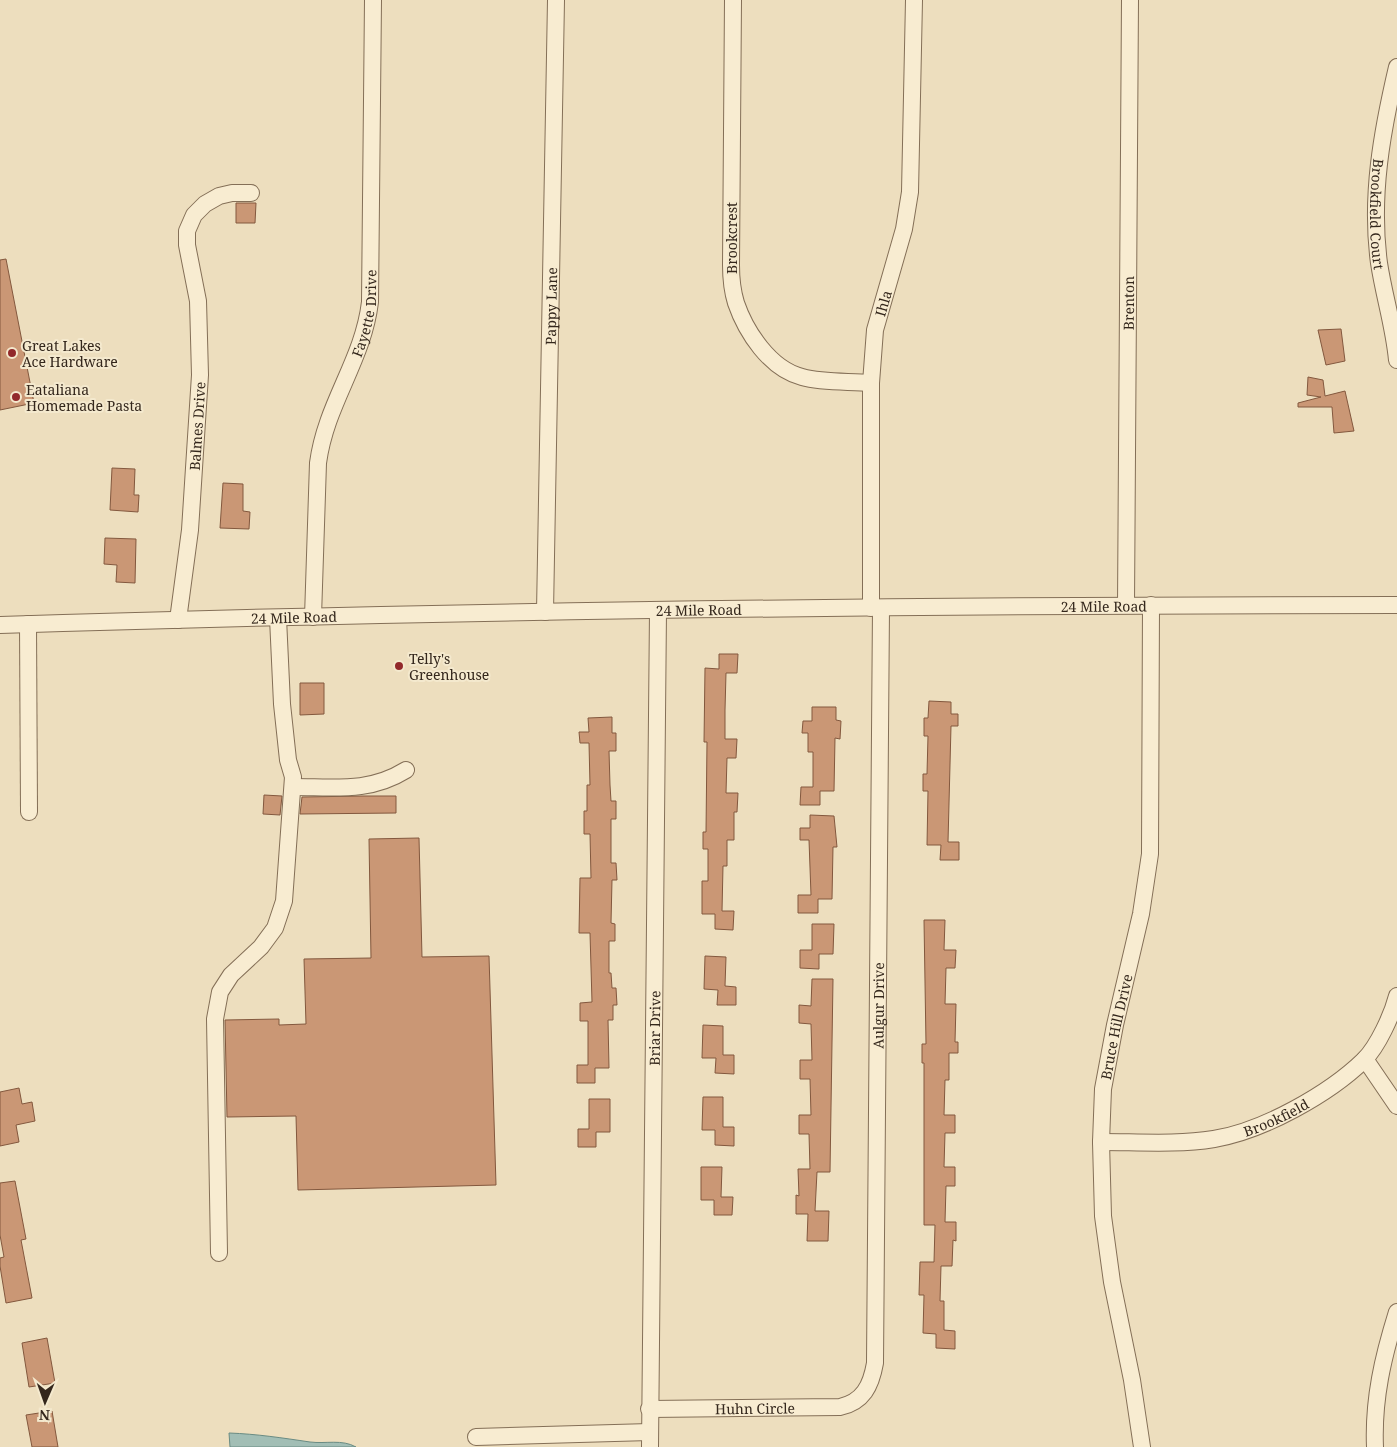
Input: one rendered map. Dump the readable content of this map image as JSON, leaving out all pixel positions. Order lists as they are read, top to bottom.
{
  "streets": {
    "street": [
      "Brookfield Court",
      "Brookcrest",
      "Brenton",
      "Ihla",
      "Pappy Lane",
      "Fayette Drive",
      "Balmes Drive",
      "24 Mile Road",
      "Aulgur Drive",
      "Bruce Hill Drive",
      "Briar Drive",
      "Brookfield",
      "Huhn Circle"
    ]
  },
  "crossings": [
    ["Brookcrest", "Ihla"],
    ["Brenton", "24 Mile Road"],
    ["Ihla", "24 Mile Road"],
    ["Ihla", "Aulgur Drive"],
    ["Pappy Lane", "24 Mile Road"],
    ["Fayette Drive", "24 Mile Road"],
    ["Balmes Drive", "24 Mile Road"],
    ["24 Mile Road", "Aulgur Drive"],
    ["24 Mile Road", "Bruce Hill Drive"],
    ["24 Mile Road", "Briar Drive"],
    ["Aulgur Drive", "Huhn Circle"],
    ["Bruce Hill Drive", "Brookfield"],
    ["Briar Drive", "Huhn Circle"]
  ],
  "places": ["Great Lakes Ace Hardware", "Eataliana Homemade Pasta", "Telly's Greenhouse"],
  "north": "bottom"
}
